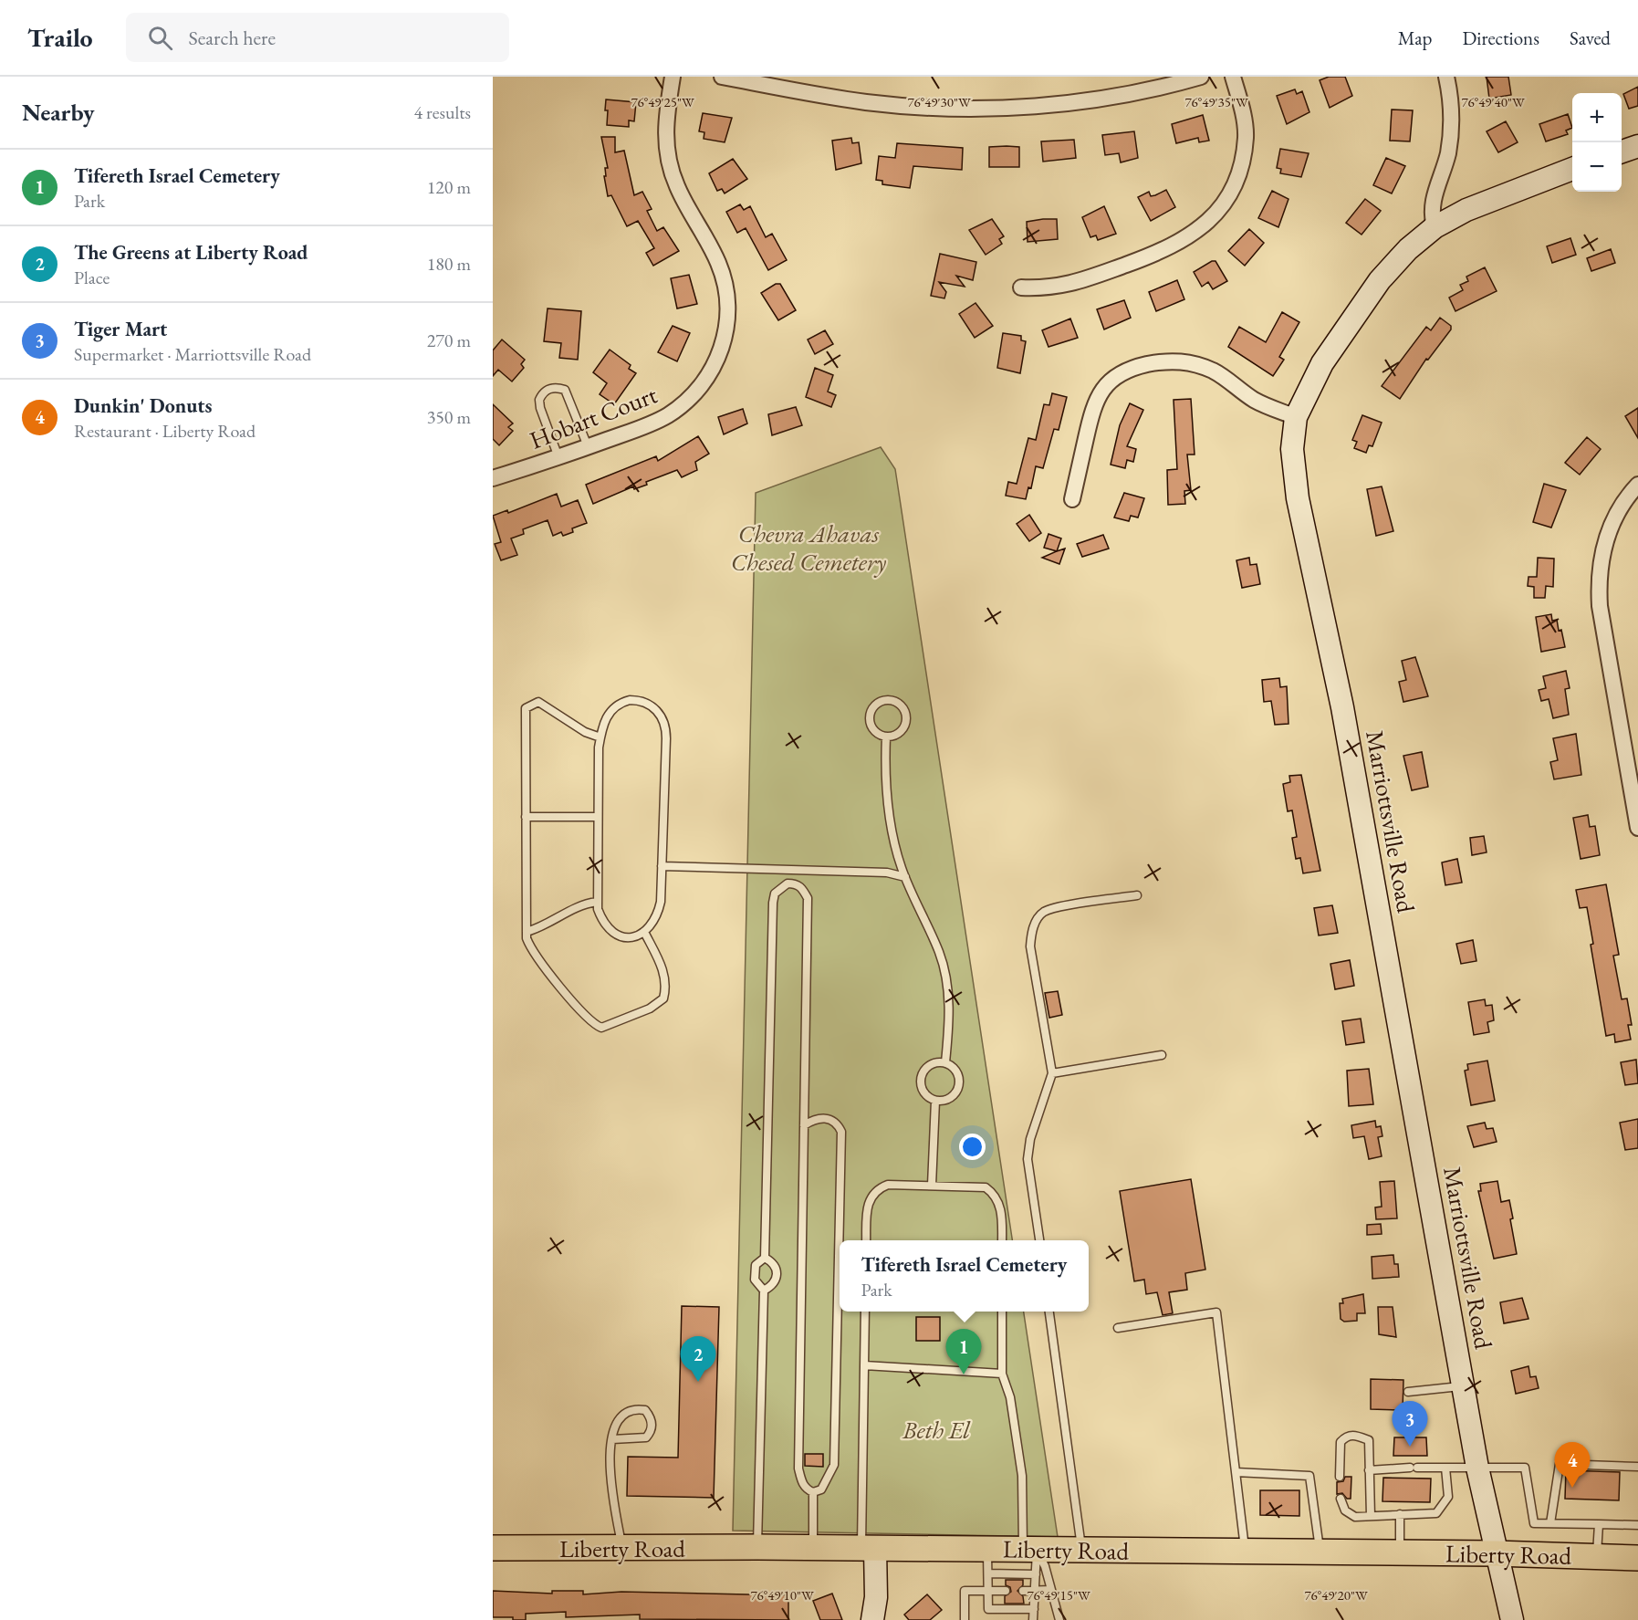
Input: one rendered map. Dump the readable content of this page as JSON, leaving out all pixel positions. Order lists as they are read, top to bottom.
{
  "streets": {
    "main road": ["Marriottsville Road", "Liberty Road"],
    "street": ["Hobart Court"]
  },
  "crossings": [
    ["Marriottsville Road", "Liberty Road"]
  ],
  "parks": ["Chevra Ahavas Chesed Cemetery", "Beth El"],
  "page": {
    "header": "Trailo",
    "search": "Search here",
    "nav": ["Map", "Directions", "Saved"],
    "heading": ["Nearby", "4 results"],
    "map_buttons": ["+", "−"],
    "list": [
      {
        "mark": "1",
        "name": "Tifereth Israel Cemetery",
        "note": "Park",
        "value": "120 m"
      },
      {
        "mark": "2",
        "name": "The Greens at Liberty Road",
        "note": "Place",
        "value": "180 m"
      },
      {
        "mark": "3",
        "name": "Tiger Mart",
        "note": "Supermarket · Marriottsville Road",
        "value": "270 m"
      },
      {
        "mark": "4",
        "name": "Dunkin' Donuts",
        "note": "Restaurant · Liberty Road",
        "value": "350 m"
      }
    ],
    "popup": ["Tifereth Israel Cemetery", "Park"],
    "pins": [
      "1",
      "2",
      "3",
      "4"
    ]
  },
  "coordinates": [
    "76°49'25\"W",
    "76°49'30\"W",
    "76°49'35\"W",
    "76°49'40\"W",
    "76°49'10\"W",
    "76°49'15\"W",
    "76°49'20\"W"
  ]
}
